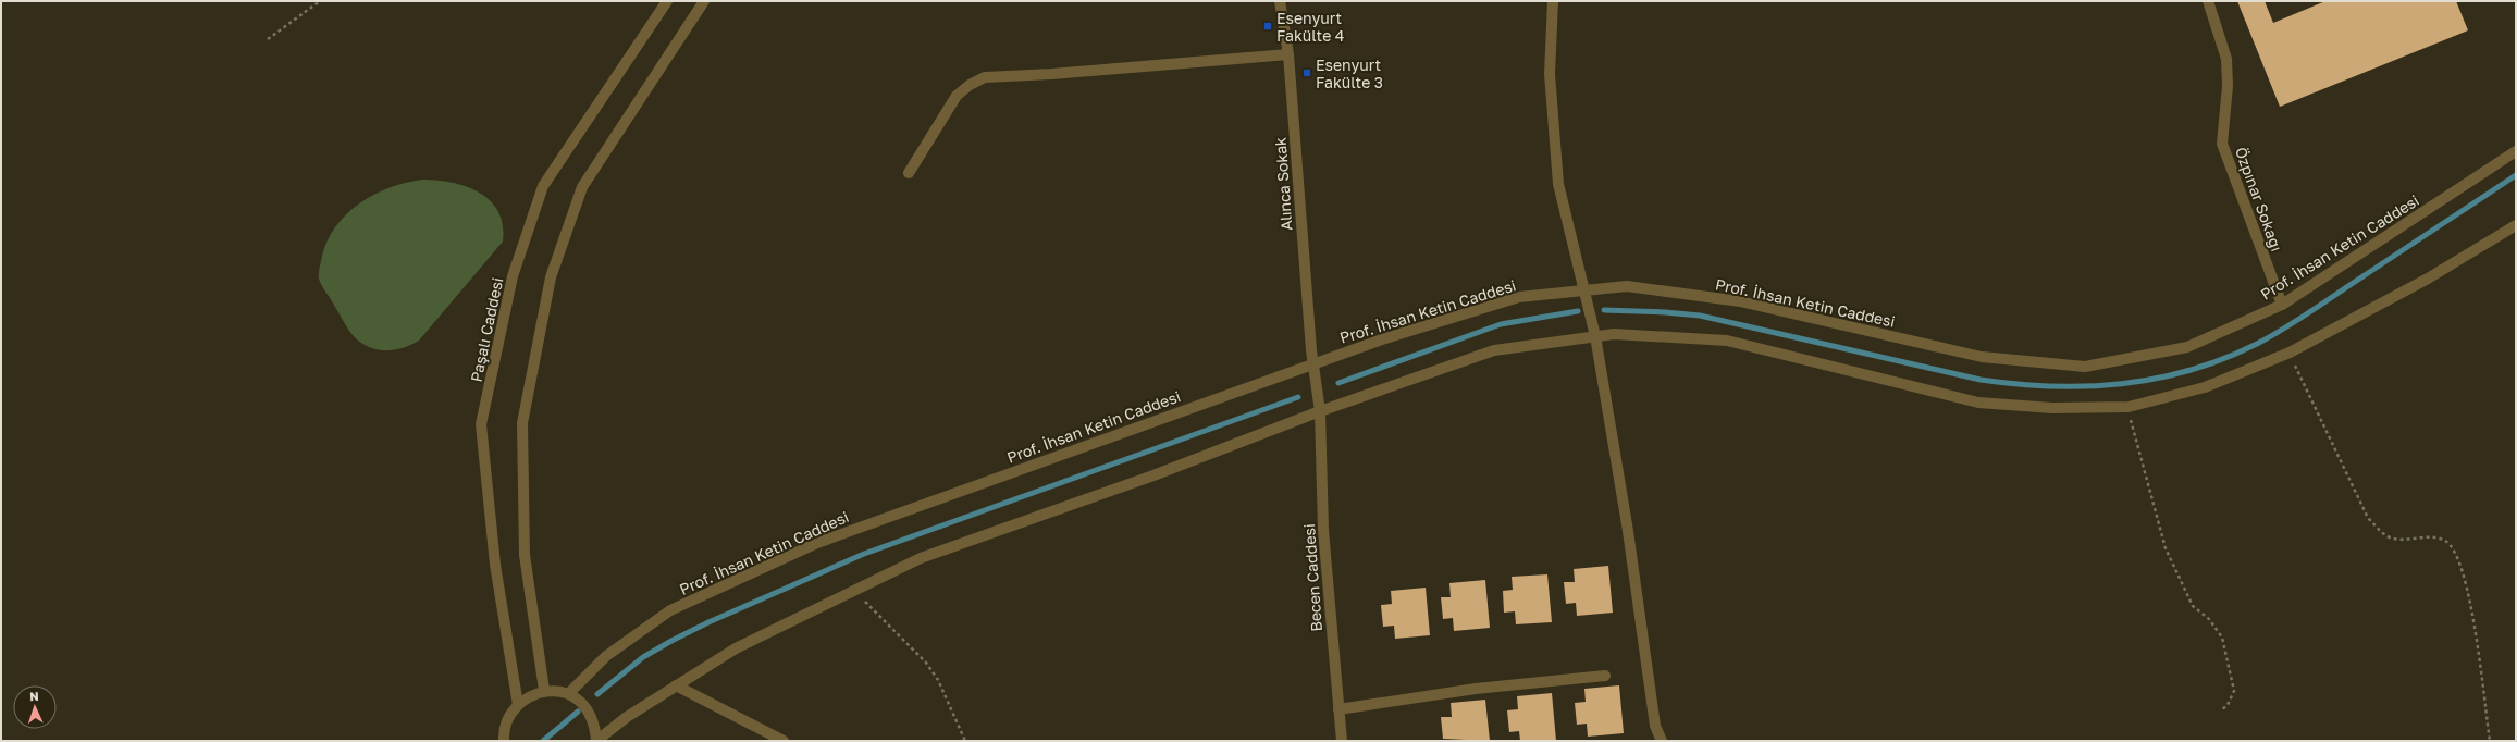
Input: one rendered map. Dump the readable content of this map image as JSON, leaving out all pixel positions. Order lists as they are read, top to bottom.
{
  "streets": {
    "street": [
      "Alınca Sokak",
      "Özpınar Sokağı",
      "Prof. İhsan Ketin Caddesi",
      "Paşalı Caddesi",
      "Becen Caddesi"
    ]
  },
  "crossings": [
    ["Alınca Sokak", "Prof. İhsan Ketin Caddesi"],
    ["Alınca Sokak", "Becen Caddesi"],
    ["Özpınar Sokağı", "Prof. İhsan Ketin Caddesi"]
  ],
  "places": {
    "transit": ["Esenyurt Fakülte 4", "Esenyurt Fakülte 3"]
  },
  "north": "top"
}
